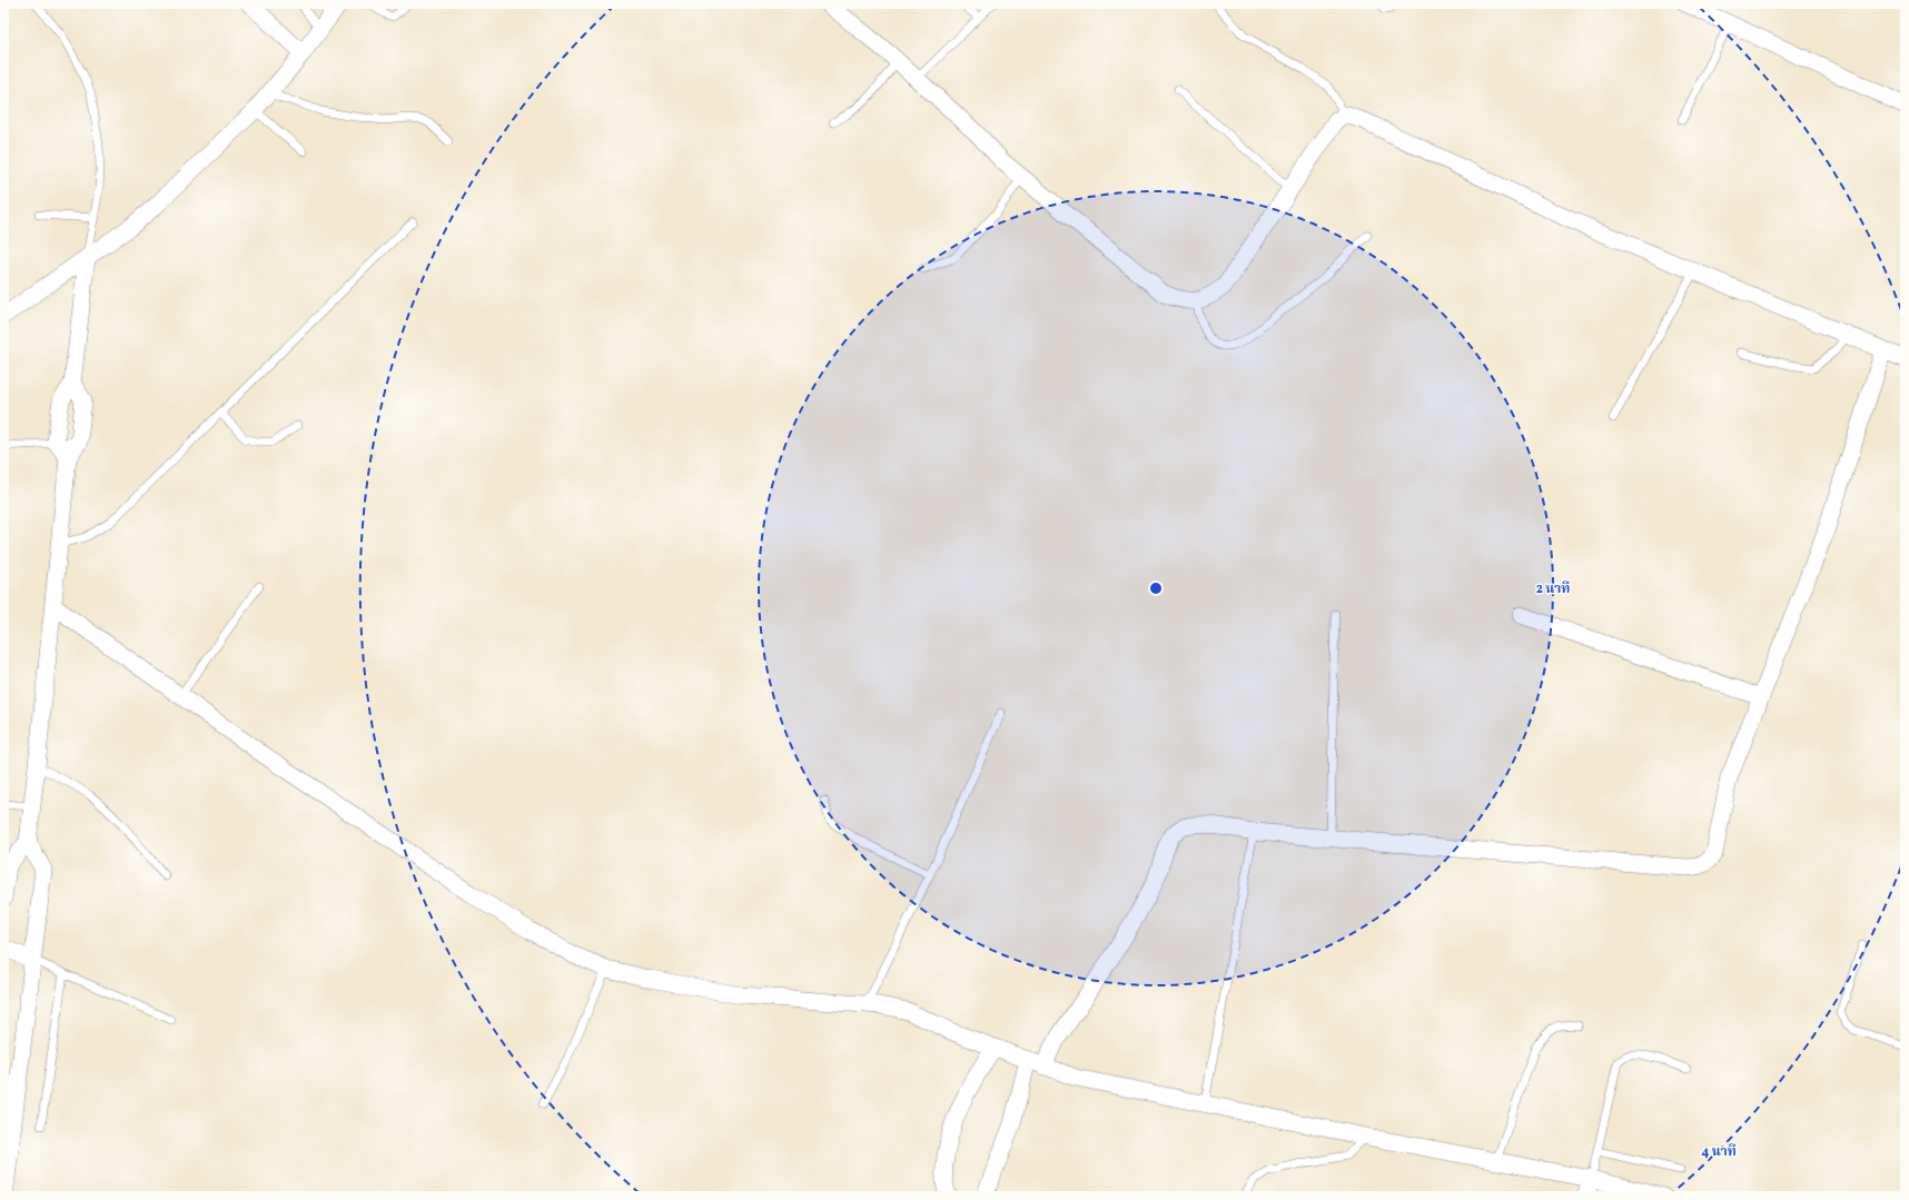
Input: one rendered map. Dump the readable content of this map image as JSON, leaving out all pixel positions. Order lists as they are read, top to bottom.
{
  "rings": ["2 นาที", "4 นาที"]
}
